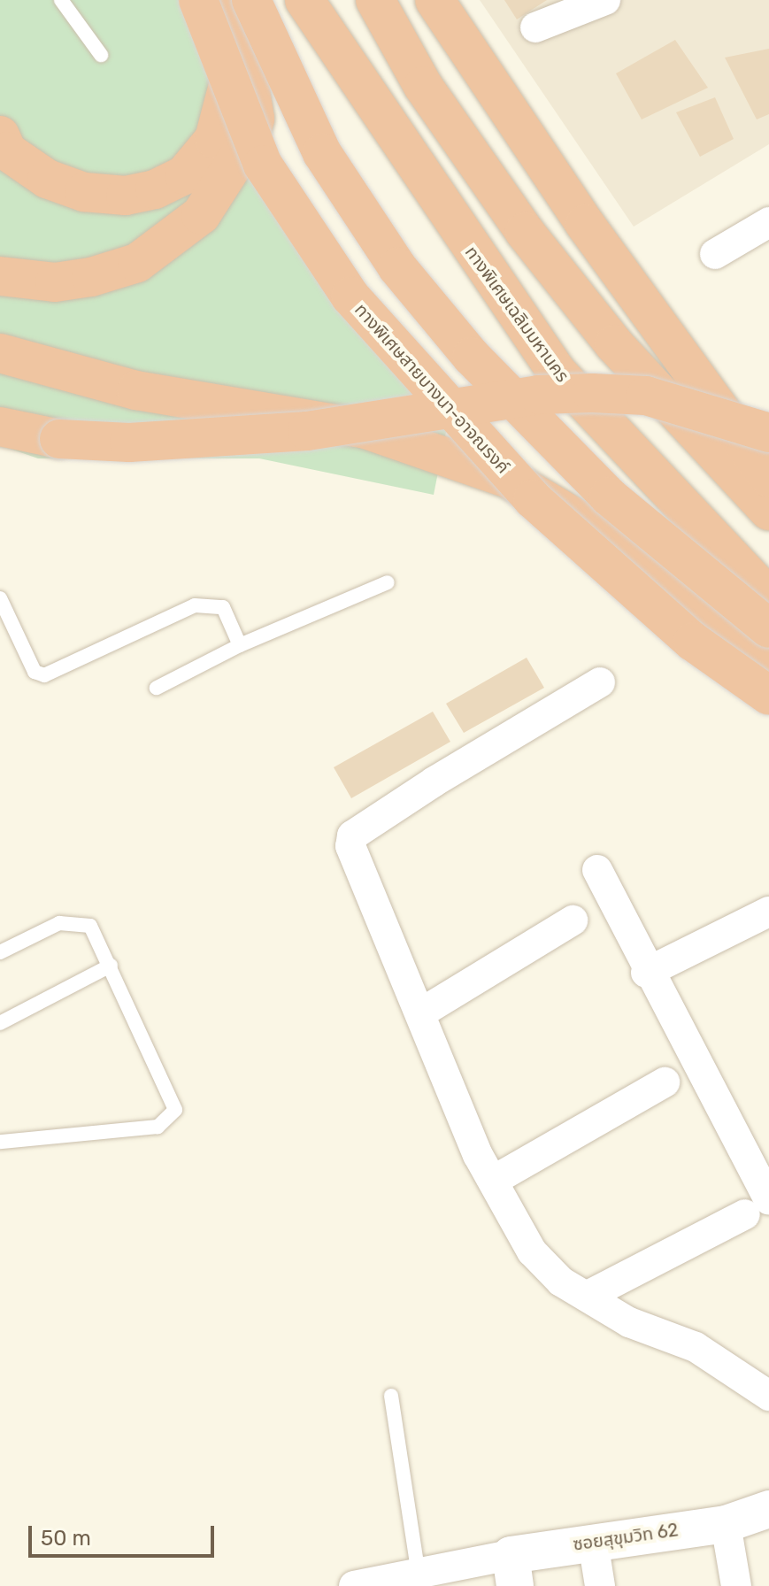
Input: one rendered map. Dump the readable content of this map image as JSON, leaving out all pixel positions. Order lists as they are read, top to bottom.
{
  "streets": {
    "highway": ["ทางพิเศษเฉลิมมหานคร", "ทางพิเศษสายบางนา-อาจณรงค์"],
    "street": ["ซอยสุขุมวิท 62"]
  },
  "scale_bar": "50 m"
}
